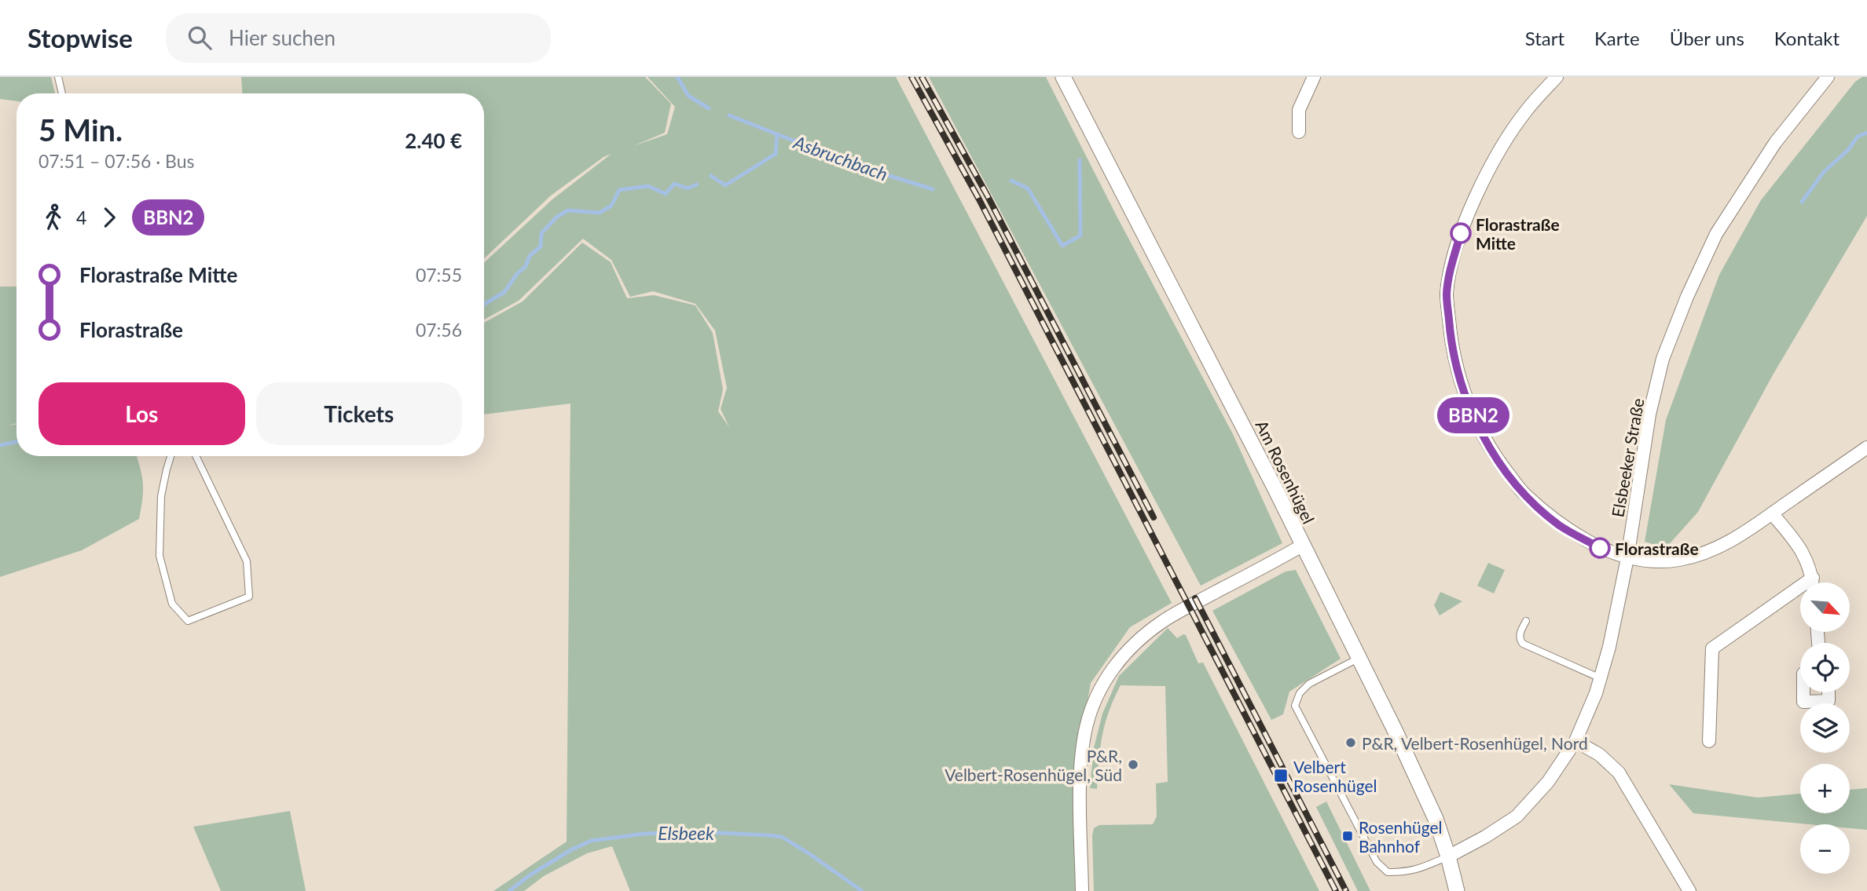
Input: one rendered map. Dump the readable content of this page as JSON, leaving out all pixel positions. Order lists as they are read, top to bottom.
{
  "streets": {
    "street": ["Elsbeeker Straße", "Am Rosenhügel"]
  },
  "crossings": [
    ["Elsbeeker Straße", "Am Rosenhügel"]
  ],
  "water": ["Asbruchbach", "Elsbeek"],
  "places": {
    "other": [
      "Florastraße Mitte",
      "Florastraße",
      "P&R, Velbert-Rosenhügel, Nord",
      "P&R, Velbert-Rosenhügel, Süd"
    ],
    "transit": ["Velbert Rosenhügel", "Rosenhügel Bahnhof"]
  },
  "lines": ["bus line BBN2"],
  "north": "bottom right",
  "page": {
    "header": "Stopwise",
    "search": "Hier suchen",
    "nav": [
      "Start",
      "Karte",
      "Über uns",
      "Kontakt"
    ],
    "on_map": "BBN2",
    "heading": ["5 Min.", "07:51 – 07:56 · Bus", "2.40 €"],
    "legs": ["4", "BBN2"],
    "list": [
      {
        "name": "Florastraße Mitte",
        "value": "07:55"
      },
      {
        "name": "Florastraße",
        "value": "07:56"
      }
    ],
    "buttons": ["Los", "Tickets"],
    "map_buttons": ["+", "−"]
  }
}
